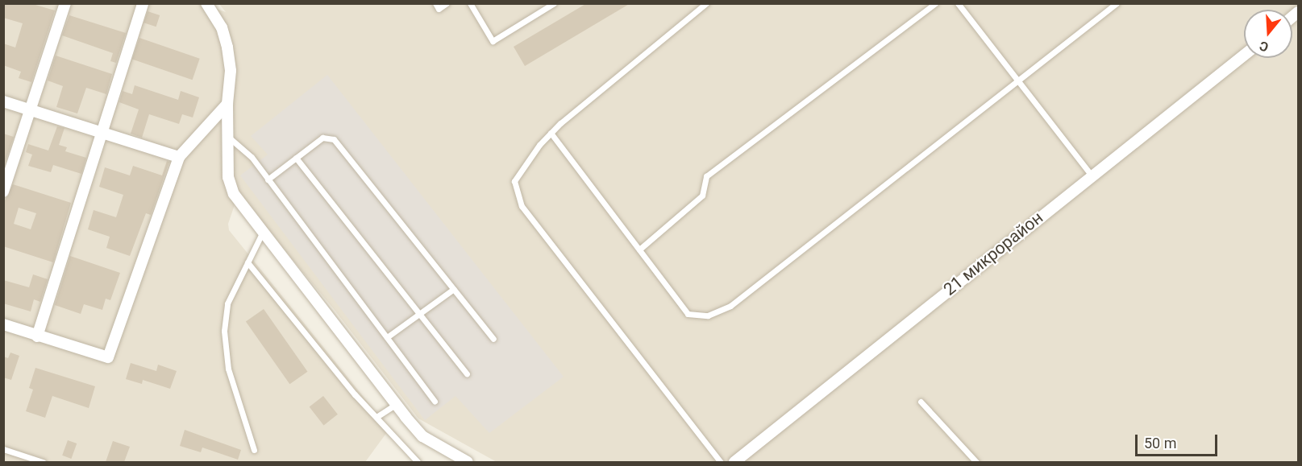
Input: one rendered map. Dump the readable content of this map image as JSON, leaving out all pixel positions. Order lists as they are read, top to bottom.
{
  "streets": {
    "street": ["21 микрорайон"]
  },
  "scale_bar": "50 m",
  "north": "bottom"
}
